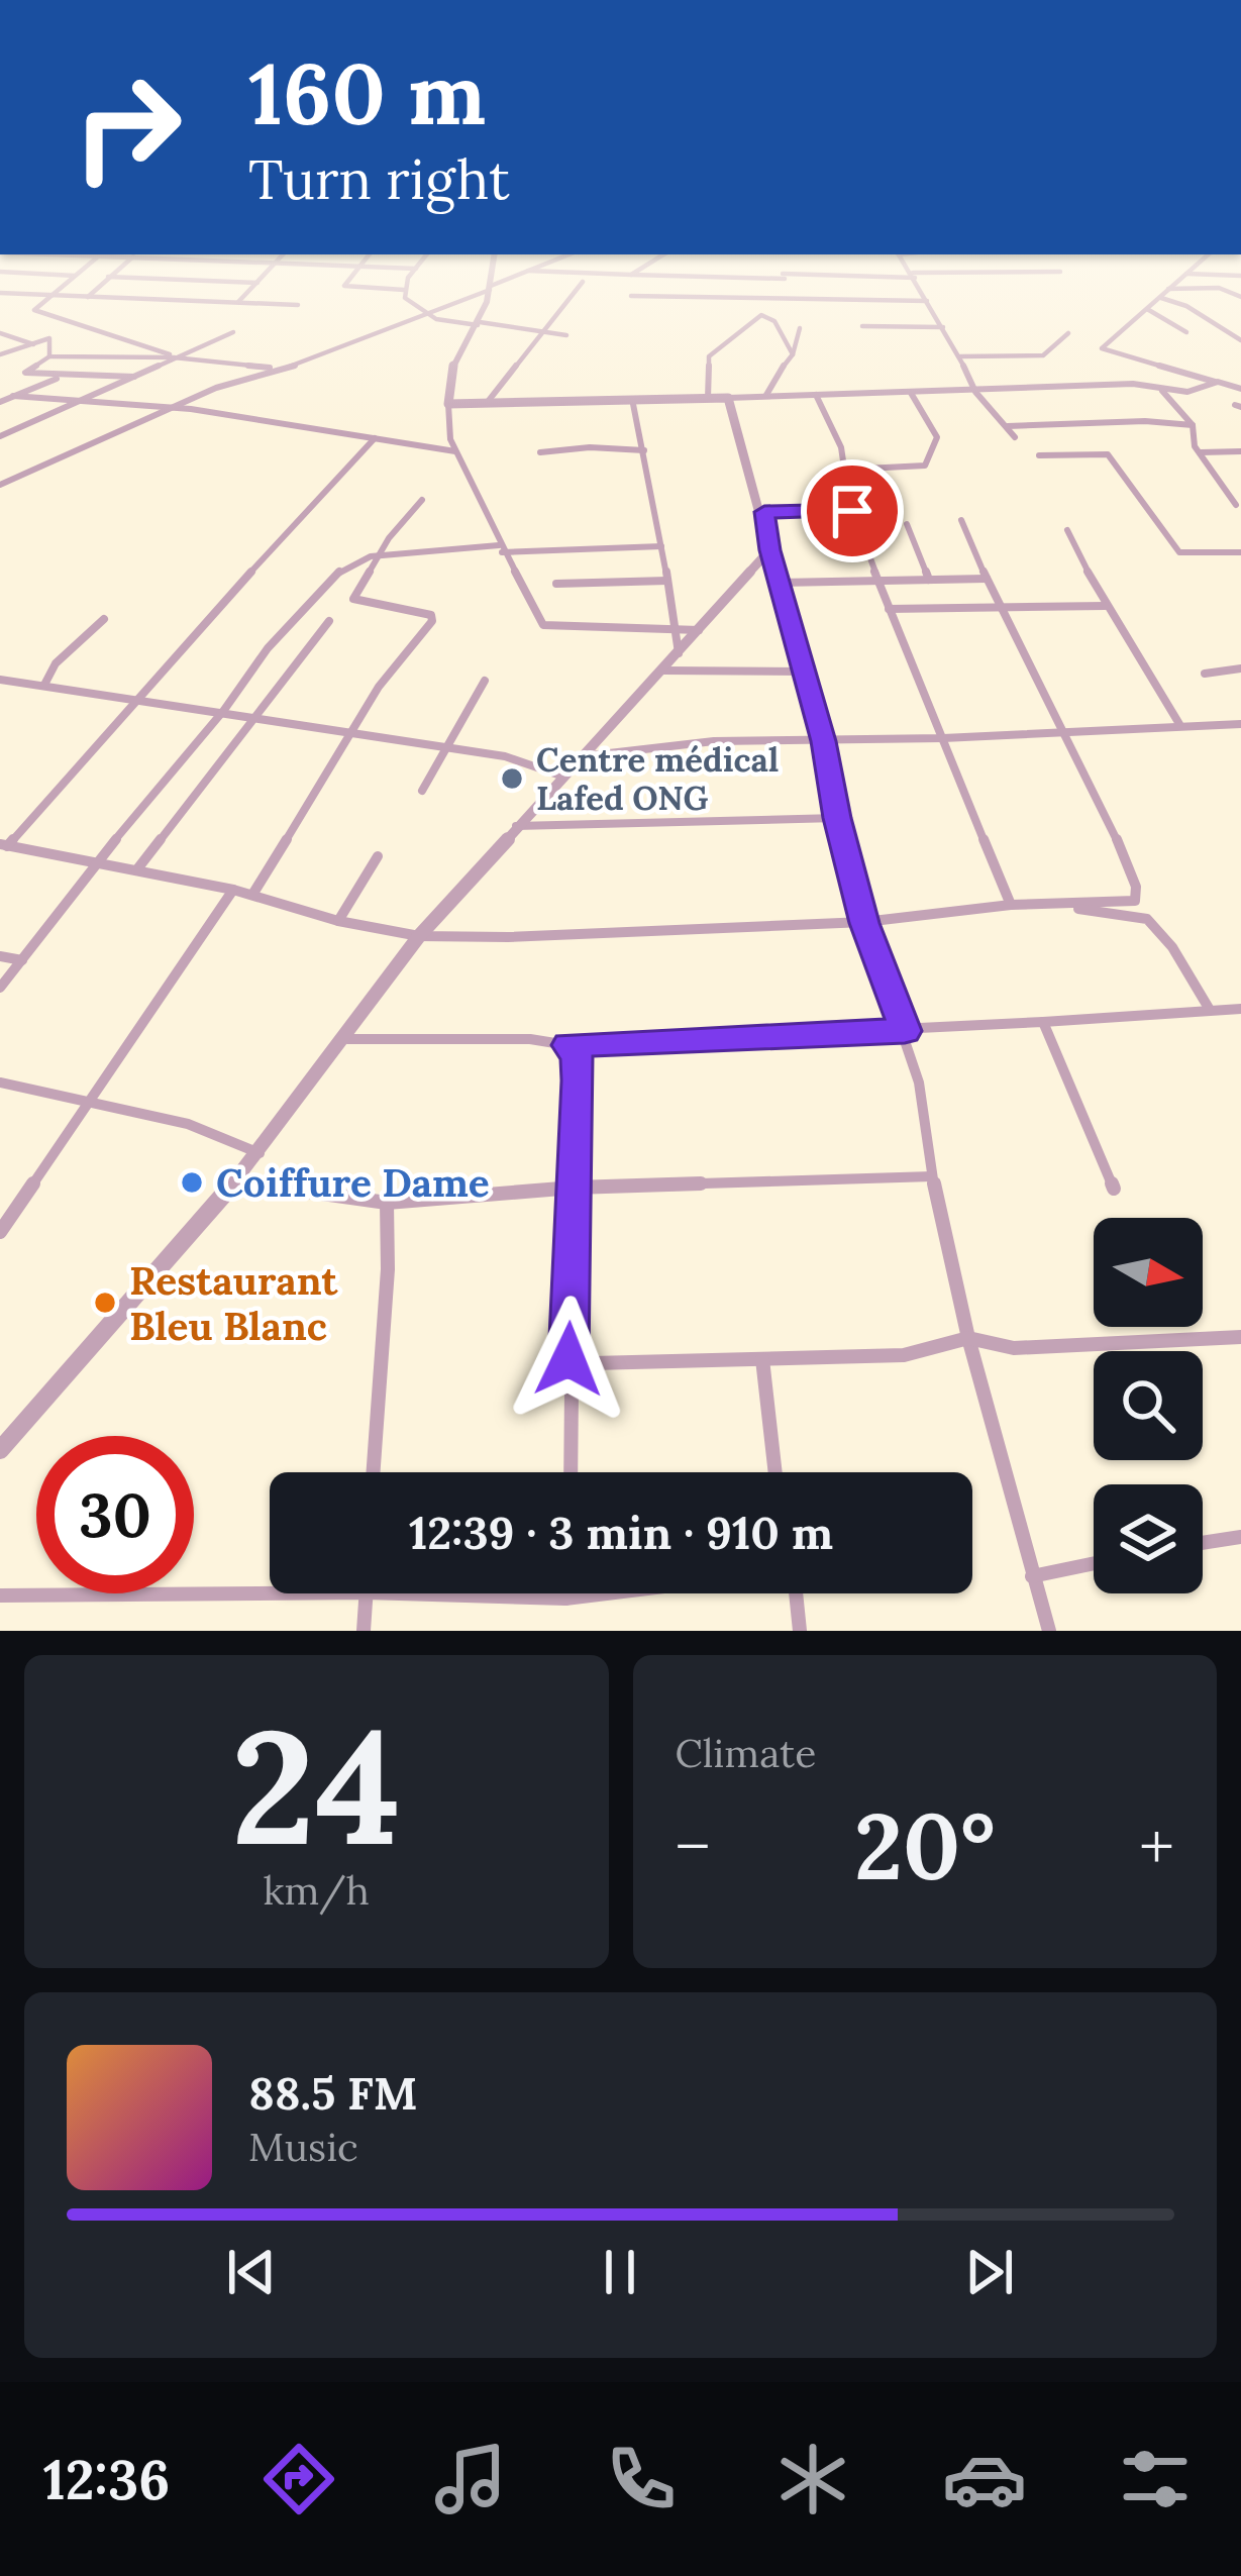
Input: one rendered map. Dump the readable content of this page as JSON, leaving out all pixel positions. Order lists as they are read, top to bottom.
{
  "places": ["Centre médical Lafed ONG", "Coiffure Dame", "Restaurant Bleu Blanc"],
  "north": "right",
  "page": {
    "turn": ["160 m", "Turn right"],
    "limit": "30",
    "trip": "12:39 · 3 min · 910 m",
    "tile": [
      ["24", "km/h"],
      "Climate"
    ],
    "heat": ["−", "20°", "+"],
    "song": ["88.5 FM", "Music"],
    "tabs": "12:36"
  }
}
